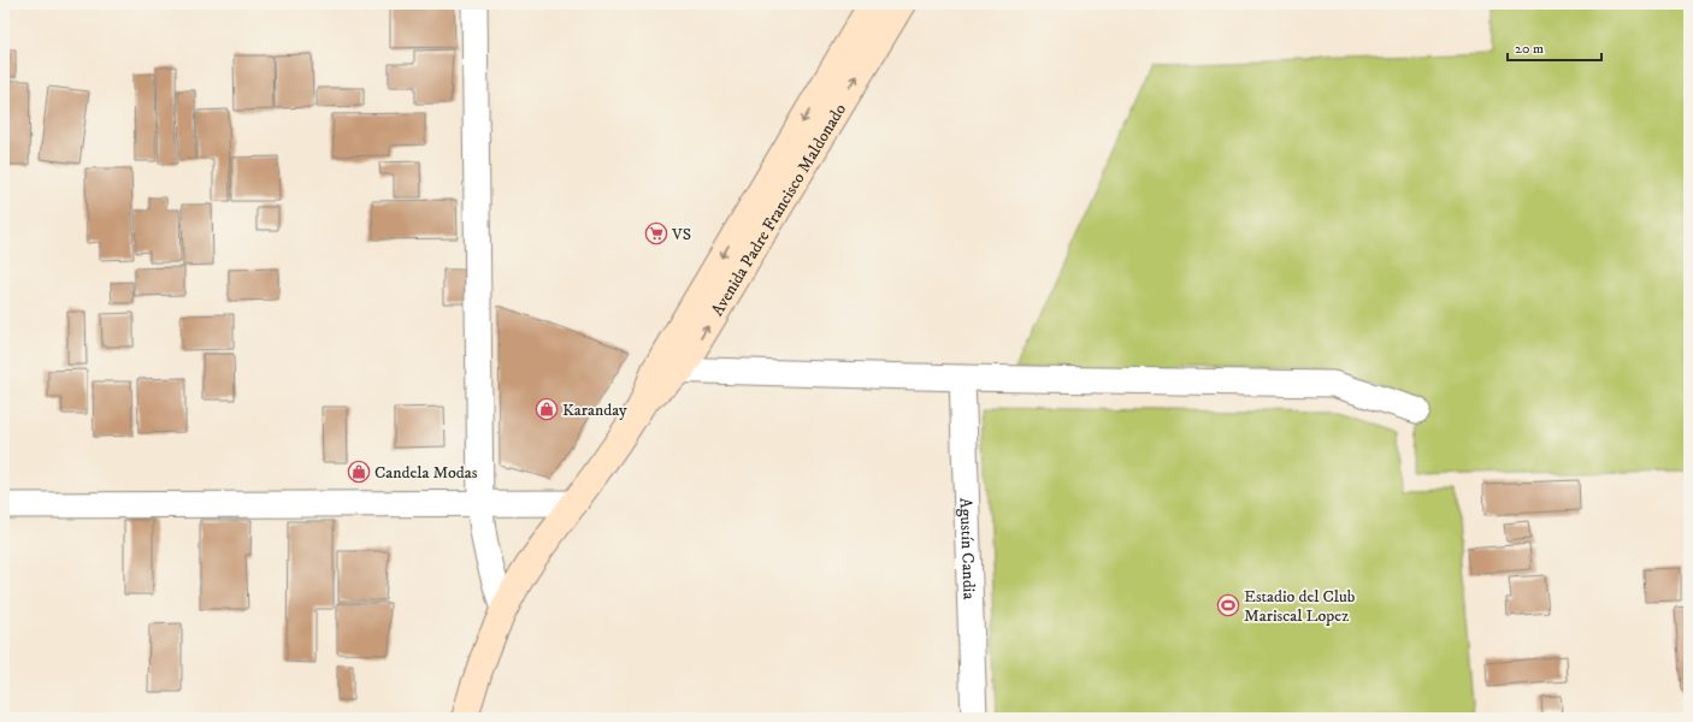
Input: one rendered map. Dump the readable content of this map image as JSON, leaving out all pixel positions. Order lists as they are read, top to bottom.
{
  "streets": {
    "main road": ["Avenida Padre Francisco Maldonado"],
    "street": ["Agustín Candia"]
  },
  "places": {
    "supermarket": ["VS"],
    "shop": ["Karanday", "Candela Modas"],
    "sports": ["Estadio del Club Mariscal Lopez"]
  },
  "scale_bar": "20 m"
}
